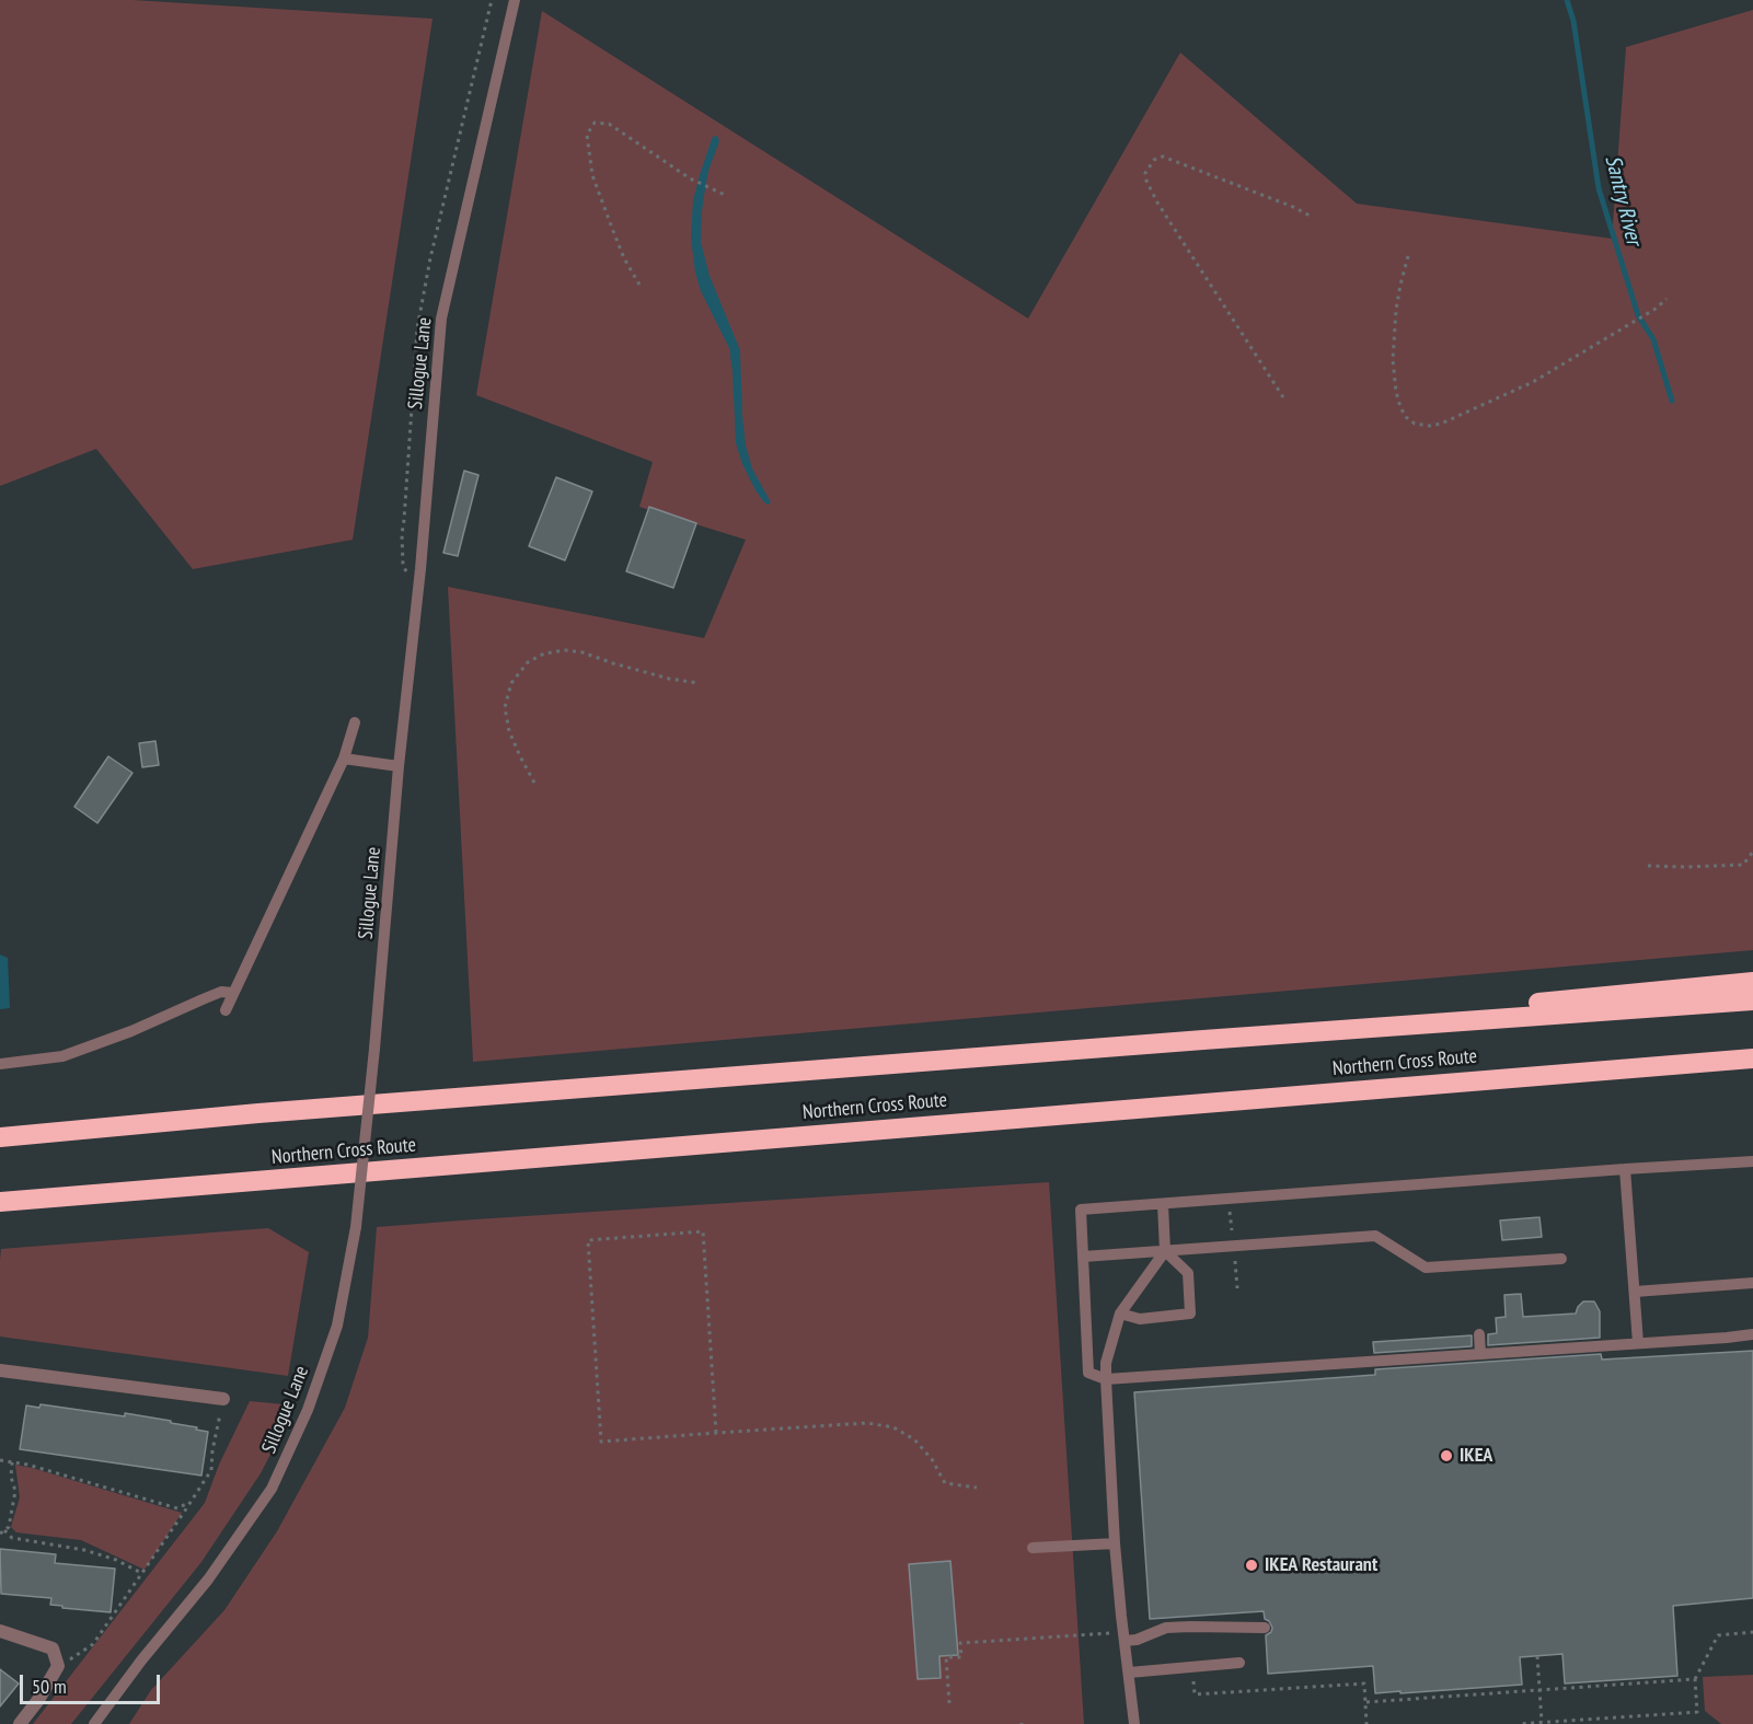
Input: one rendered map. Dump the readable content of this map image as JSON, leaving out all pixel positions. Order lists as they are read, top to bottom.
{
  "streets": {
    "highway": ["Northern Cross Route"],
    "lane": ["Sillogue Lane"]
  },
  "water": ["Santry River"],
  "places": ["IKEA", "IKEA Restaurant"],
  "scale_bar": "50 m"
}
